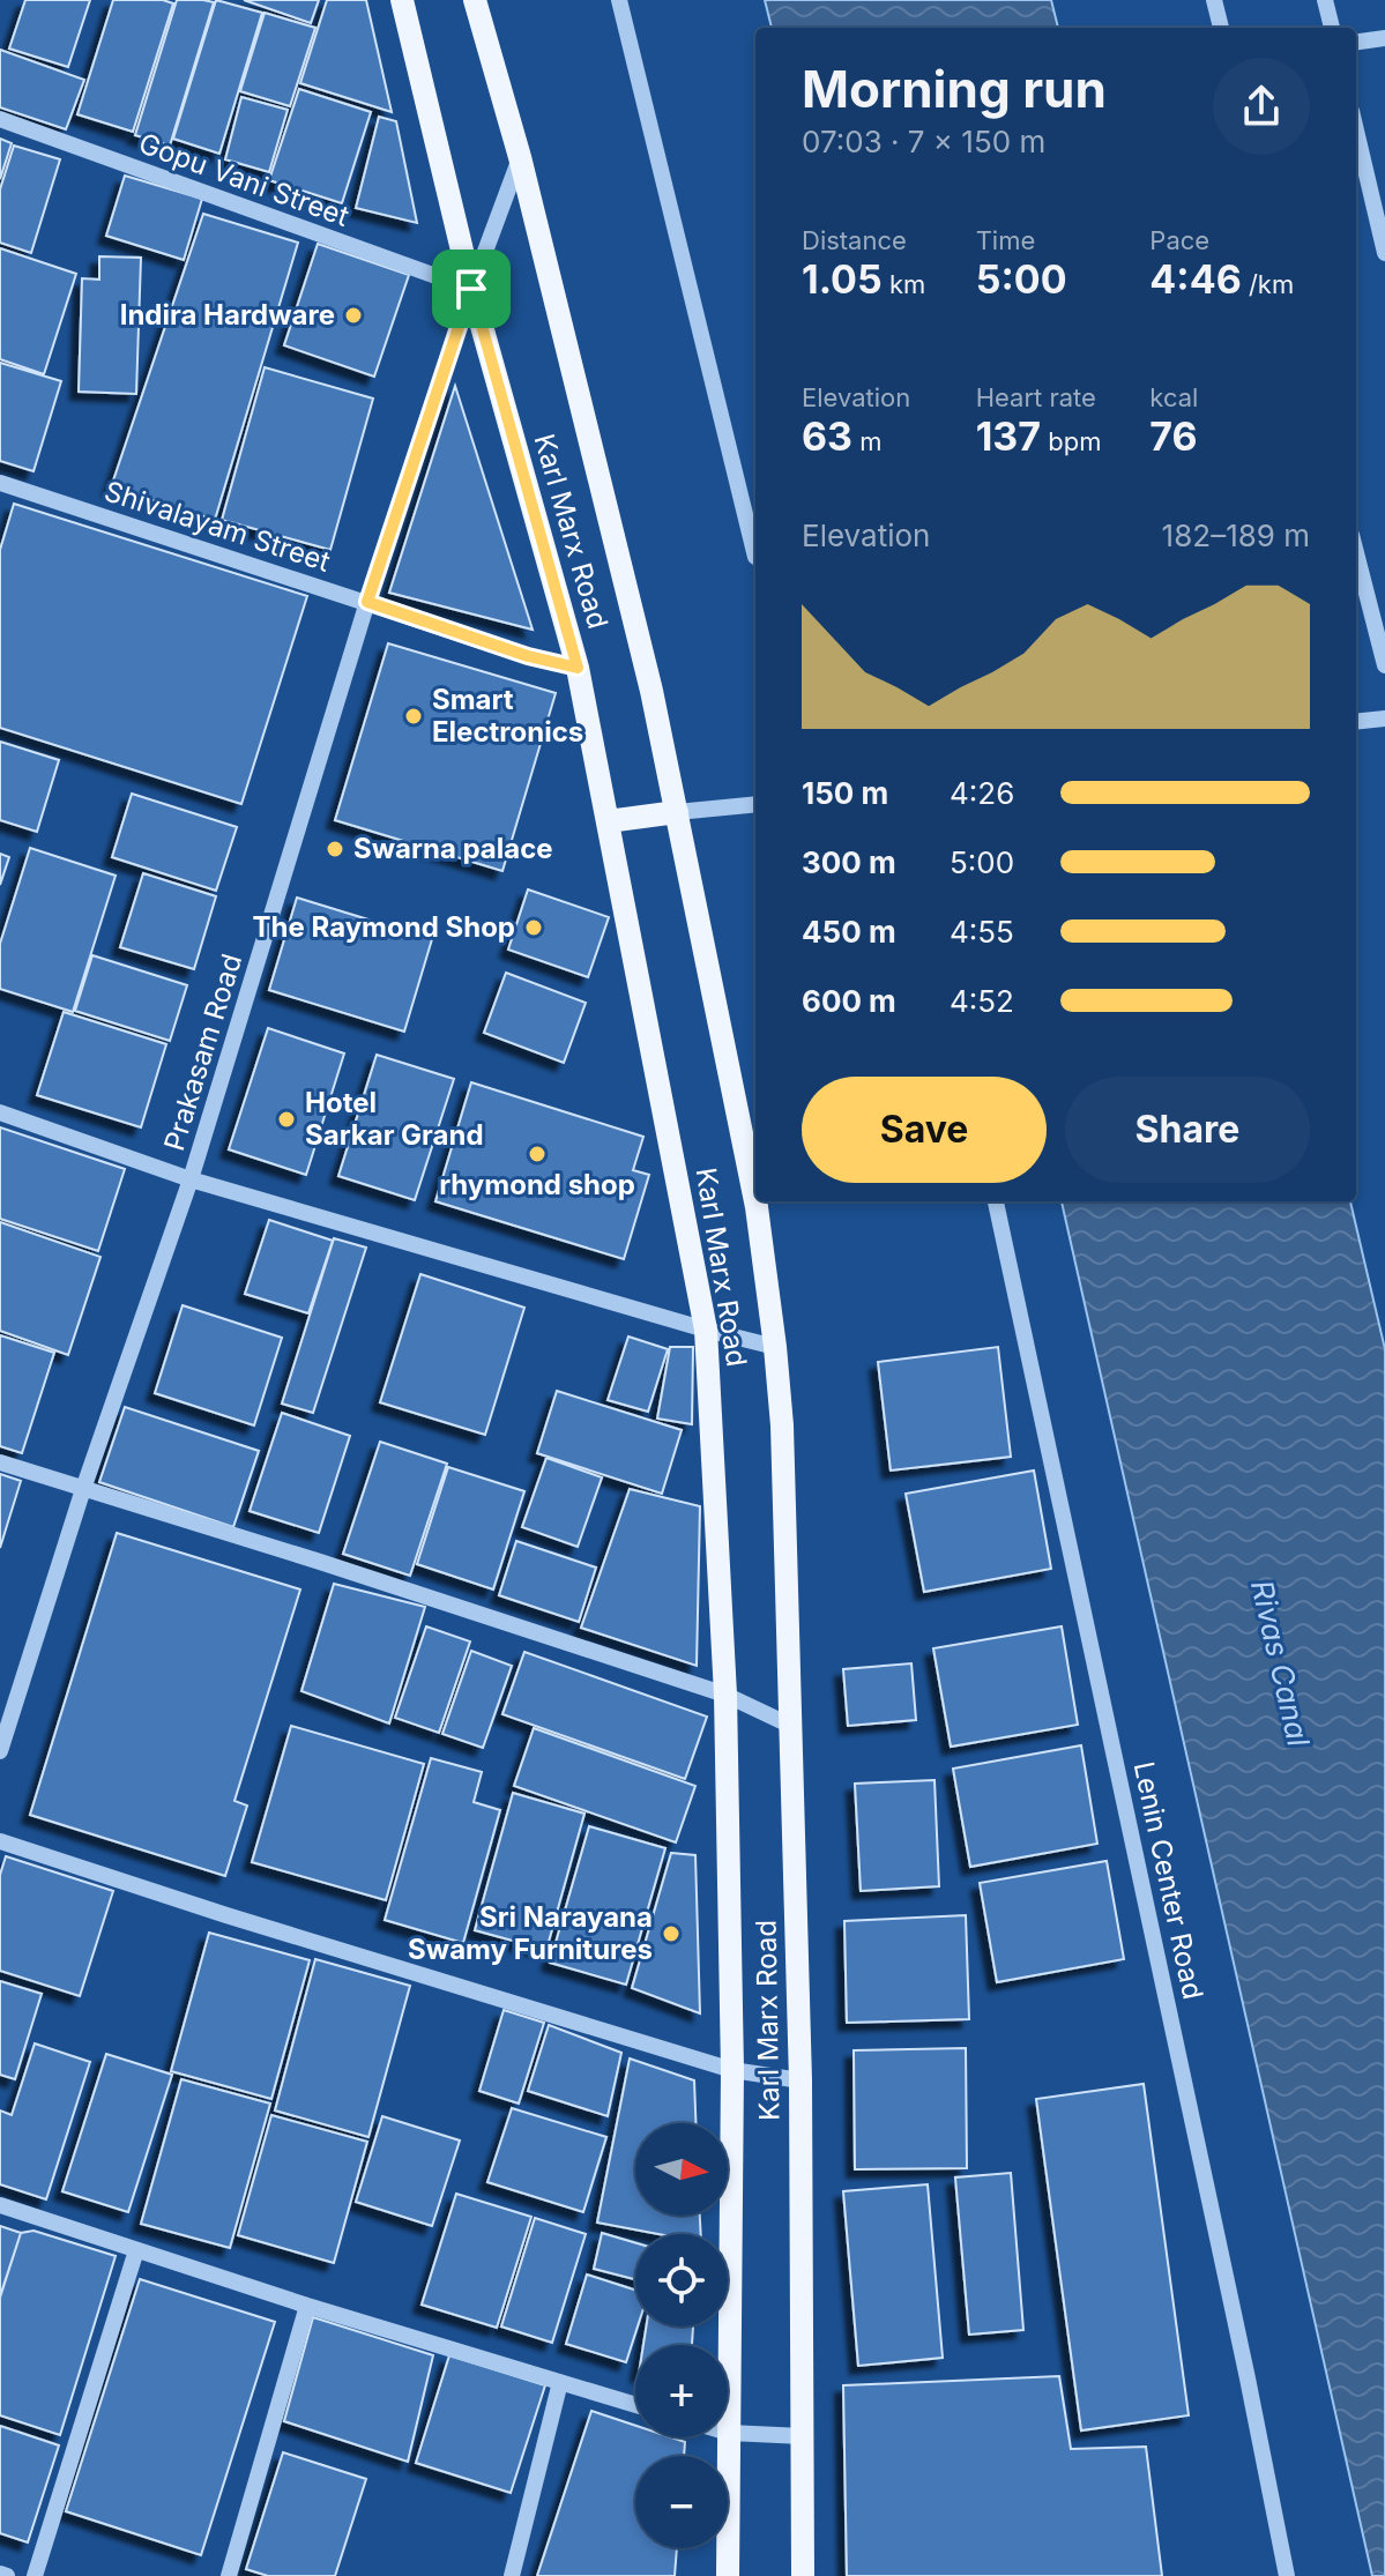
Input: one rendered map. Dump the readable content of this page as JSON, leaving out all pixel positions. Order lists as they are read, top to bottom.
{
  "streets": {
    "main road": ["Karl Marx Road"],
    "street": [
      "Gopu Vani Street",
      "Shivalayam Street",
      "Prakasam Road",
      "Lenin Center Road"
    ]
  },
  "crossings": [
    ["Gopu Vani Street", "Karl Marx Road"],
    ["Gopu Vani Street", "Prakasam Road"],
    ["Shivalayam Street", "Karl Marx Road"],
    ["Shivalayam Street", "Prakasam Road"],
    ["Karl Marx Road", "Prakasam Road"]
  ],
  "water": ["Rivas Canal"],
  "places": [
    "Indira Hardware",
    "Smart Electronics",
    "Swarna palace",
    "The Raymond Shop",
    "Hotel Sarkar Grand",
    "rhymond shop",
    "Sri Narayana Swamy Furnitures"
  ],
  "north": "right",
  "page": {
    "heading": ["Morning run", "07:03 · 7 × 150 m"],
    "stats": [
      ["Distance", "1.05 km"],
      ["Time", "5:00"],
      ["Pace", "4:46 /km"],
      ["Elevation", "63 m"],
      ["Heart rate", "137 bpm"],
      ["kcal", "76"]
    ],
    "chart": ["Elevation", "182–189 m"],
    "list": [
      {
        "name": "150 m",
        "note": "4:26"
      },
      {
        "name": "300 m",
        "note": "5:00"
      },
      {
        "name": "450 m",
        "note": "4:55"
      },
      {
        "name": "600 m",
        "note": "4:52"
      }
    ],
    "buttons": ["Save", "Share"],
    "map_buttons": ["+", "−"]
  }
}
